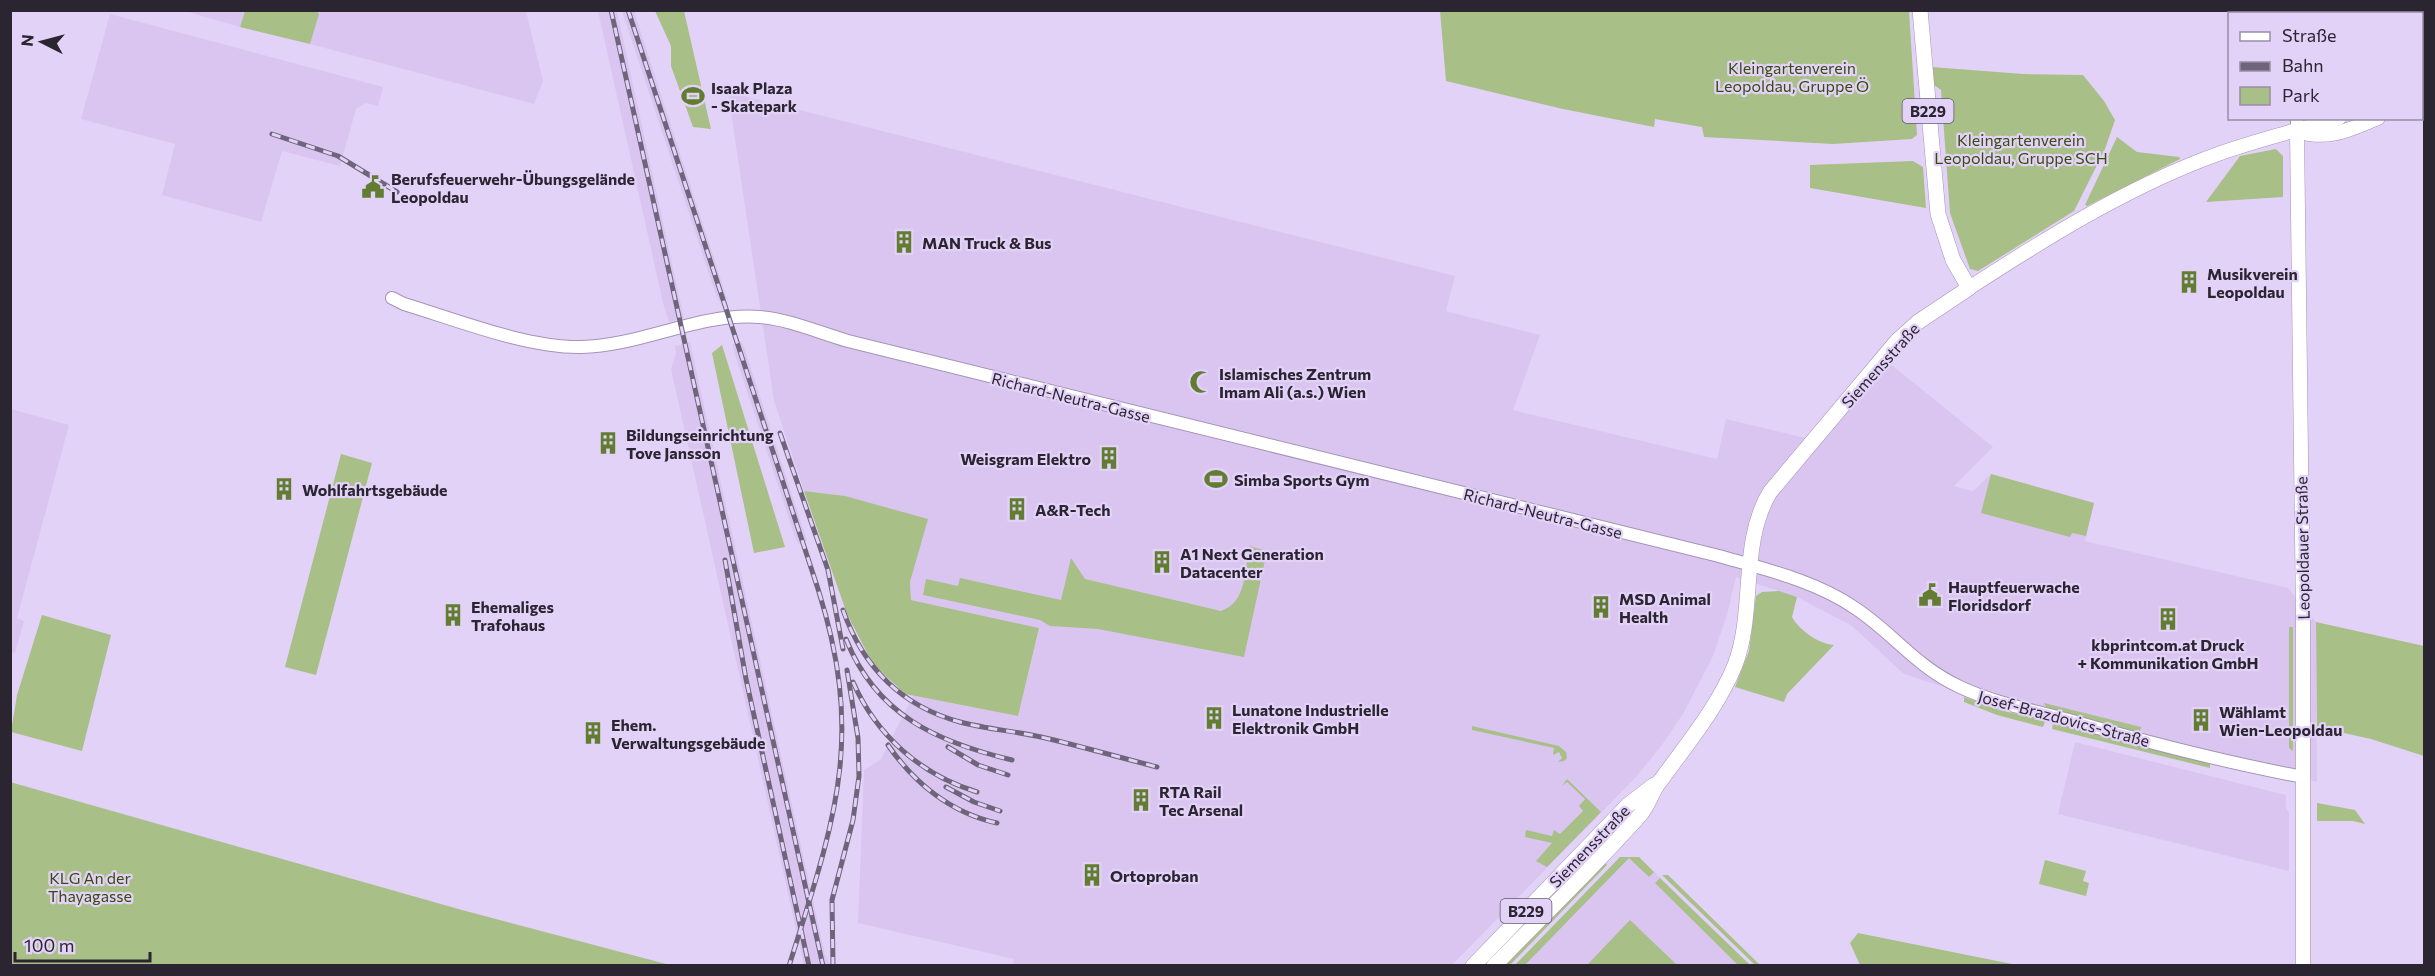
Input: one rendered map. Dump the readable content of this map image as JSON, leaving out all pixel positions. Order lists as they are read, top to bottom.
{
  "streets": {
    "main road": ["B229", "Siemensstraße", "Leopoldauer Straße"],
    "street": ["Richard-Neutra-Gasse", "Josef-Brazdovics-Straße"]
  },
  "crossings": [
    ["B229", "Siemensstraße"],
    ["Siemensstraße", "Richard-Neutra-Gasse"],
    ["Siemensstraße", "Leopoldauer Straße"],
    ["Siemensstraße", "Josef-Brazdovics-Straße"],
    ["Richard-Neutra-Gasse", "Josef-Brazdovics-Straße"],
    ["Leopoldauer Straße", "Josef-Brazdovics-Straße"]
  ],
  "parks": ["Kleingartenverein Leopoldau, Gruppe Ö", "Kleingartenverein Leopoldau, Gruppe SCH", "KLG An der Thayagasse"],
  "places": {
    "sports": ["Isaak Plaza - Skatepark", "Simba Sports Gym"],
    "public building": ["Berufsfeuerwehr-Übungsgelände Leopoldau", "Hauptfeuerwache Floridsdorf"],
    "building": [
      "MAN Truck & Bus",
      "Musikverein Leopoldau",
      "Bildungseinrichtung Tove Jansson",
      "Weisgram Elektro",
      "Wohlfahrtsgebäude",
      "A&R-Tech",
      "A1 Next Generation Datacenter",
      "MSD Animal Health",
      "Ehemaliges Trafohaus",
      "kbprintcom.at Druck + Kommunikation GmbH",
      "Lunatone Industrielle Elektronik GmbH",
      "Wählamt Wien-Leopoldau",
      "Ehem. Verwaltungsgebäude",
      "RTA Rail Tec Arsenal",
      "Ortoproban"
    ],
    "mosque": ["Islamisches Zentrum Imam Ali (a.s.) Wien"]
  },
  "legend": ["Straße", "Bahn", "Park"],
  "scale_bar": "100 m",
  "north": "left"
}
